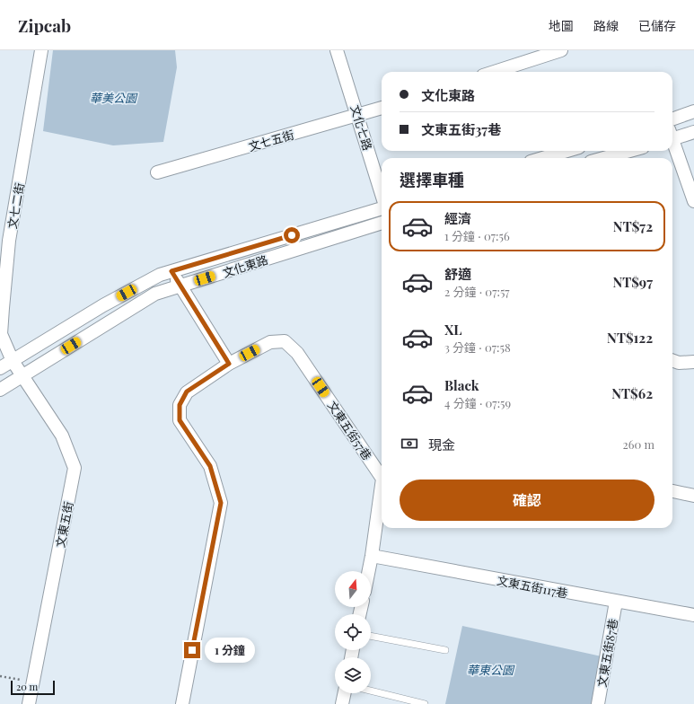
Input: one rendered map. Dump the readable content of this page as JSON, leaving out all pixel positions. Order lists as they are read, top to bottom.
{
  "streets": {
    "street": [
      "文化七路",
      "文七五街",
      "文七二街",
      "文化東路",
      "文東五街57巷",
      "文東五街",
      "文東五街117巷",
      "文東五街87巷"
    ]
  },
  "crossings": [
    ["文化七路", "文七五街"],
    ["文七二街", "文化東路"],
    ["文七二街", "文東五街"],
    ["文化東路", "文東五街"],
    ["文東五街57巷", "文東五街117巷"],
    ["文東五街117巷", "文東五街87巷"]
  ],
  "parks": ["華美公園", "華東公園"],
  "scale_bar": "20 m",
  "north": "top",
  "page": {
    "header": "Zipcab",
    "nav": ["地圖", "路線", "已儲存"],
    "banner": ["文化東路", "文東五街37巷"],
    "heading": "選擇車種",
    "list": [
      {
        "name": "經濟",
        "note": "1 分鐘 · 07:56",
        "value": "NT$72"
      },
      {
        "name": "舒適",
        "note": "2 分鐘 · 07:57",
        "value": "NT$97"
      },
      {
        "name": "XL",
        "note": "3 分鐘 · 07:58",
        "value": "NT$122"
      },
      {
        "name": "Black",
        "note": "4 分鐘 · 07:59",
        "value": "NT$62"
      }
    ],
    "pay": ["現金", "260 m"],
    "buttons": "確認",
    "bubble": "1 分鐘",
    "scale": "20 m"
  }
}
